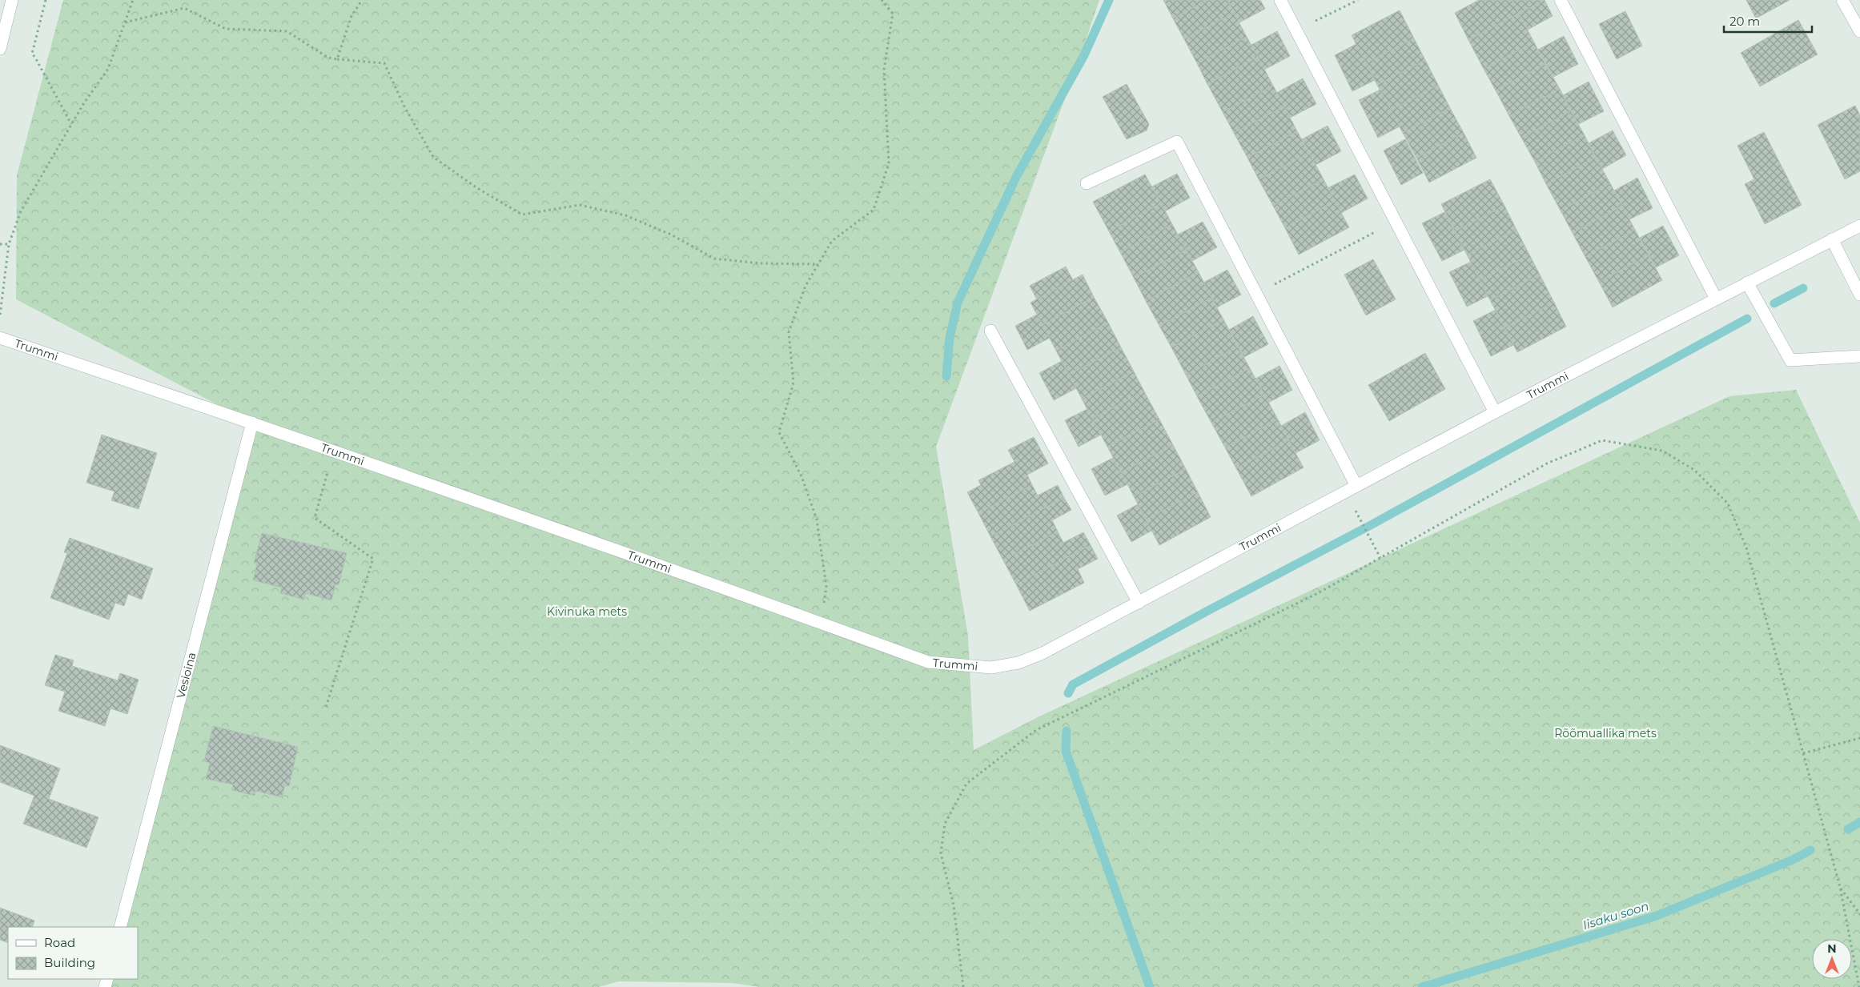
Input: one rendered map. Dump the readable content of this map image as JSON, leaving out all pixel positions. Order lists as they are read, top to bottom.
{
  "streets": {
    "street": ["Trummi", "Vesioina"]
  },
  "crossings": [
    ["Trummi", "Vesioina"]
  ],
  "water": ["Iisaku soon"],
  "parks": ["Kivinuka mets", "Rõõmuallika mets"],
  "legend": ["Road", "Building"],
  "scale_bar": "20 m",
  "north": "top"
}
